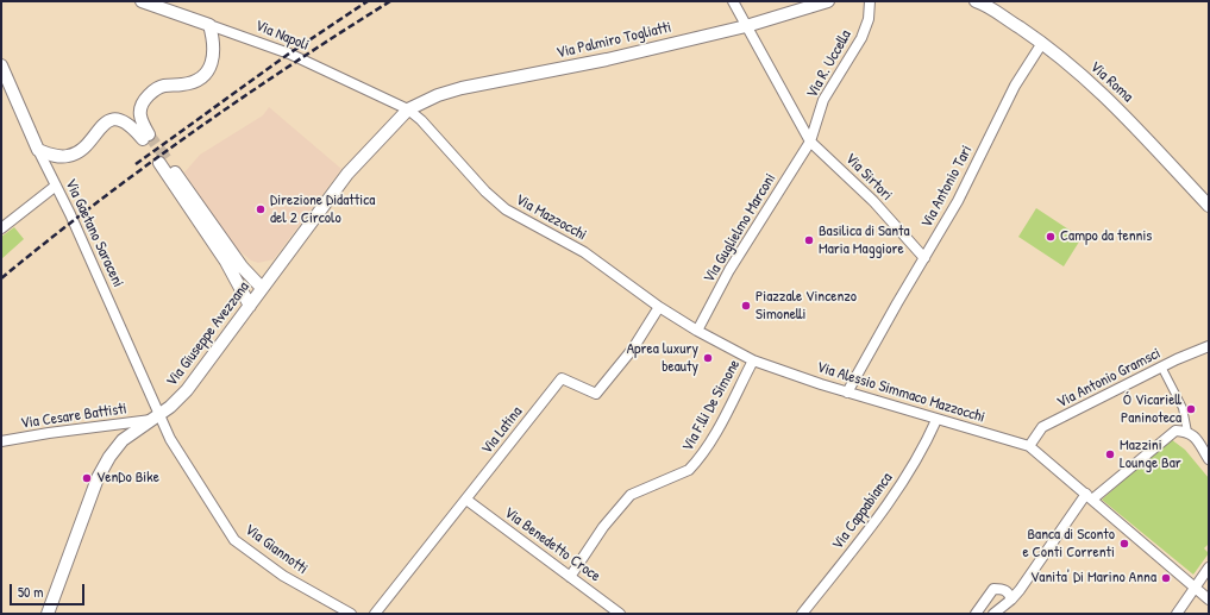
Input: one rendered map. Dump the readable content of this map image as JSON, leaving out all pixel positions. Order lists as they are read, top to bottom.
{
  "streets": {
    "street": [
      "Via Napoli",
      "Via Palmiro Togliatti",
      "Via R. Uccella",
      "Via Roma",
      "Via Sirtori",
      "Via Antonio Tari",
      "Via Mazzocchi",
      "Via Guglielmo Marconi",
      "Via Gaetano Saraceni",
      "Via Giuseppe Avezzana",
      "Via Antonio Gramsci",
      "Via Alessio Simmaco Mazzocchi",
      "Via F.lli De Simone",
      "Via Cesare Battisti",
      "Via Latina",
      "Via Cappabianca",
      "Via Benedetto Croce",
      "Via Giannotti"
    ]
  },
  "crossings": [
    ["Via Napoli", "Via Palmiro Togliatti"],
    ["Via Napoli", "Via Mazzocchi"],
    ["Via Napoli", "Via Giuseppe Avezzana"],
    ["Via Palmiro Togliatti", "Via Sirtori"],
    ["Via Palmiro Togliatti", "Via Mazzocchi"],
    ["Via Palmiro Togliatti", "Via Giuseppe Avezzana"],
    ["Via R. Uccella", "Via Sirtori"],
    ["Via R. Uccella", "Via Guglielmo Marconi"],
    ["Via Roma", "Via Antonio Tari"],
    ["Via Sirtori", "Via Antonio Tari"],
    ["Via Sirtori", "Via Guglielmo Marconi"],
    ["Via Antonio Tari", "Via Alessio Simmaco Mazzocchi"],
    ["Via Mazzocchi", "Via Guglielmo Marconi"],
    ["Via Mazzocchi", "Via Giuseppe Avezzana"],
    ["Via Mazzocchi", "Via Alessio Simmaco Mazzocchi"],
    ["Via Mazzocchi", "Via Latina"],
    ["Via Guglielmo Marconi", "Via Alessio Simmaco Mazzocchi"],
    ["Via Gaetano Saraceni", "Via Giuseppe Avezzana"],
    ["Via Gaetano Saraceni", "Via Cesare Battisti"],
    ["Via Gaetano Saraceni", "Via Giannotti"],
    ["Via Giuseppe Avezzana", "Via Cesare Battisti"],
    ["Via Giuseppe Avezzana", "Via Giannotti"],
    ["Via Antonio Gramsci", "Via Alessio Simmaco Mazzocchi"],
    ["Via Alessio Simmaco Mazzocchi", "Via F.lli De Simone"],
    ["Via Alessio Simmaco Mazzocchi", "Via Cappabianca"],
    ["Via F.lli De Simone", "Via Benedetto Croce"],
    ["Via Cesare Battisti", "Via Giannotti"],
    ["Via Latina", "Via Benedetto Croce"]
  ],
  "places": [
    "Direzione Didattica del 2 Circolo",
    "Campo da tennis",
    "Basilica di Santa Maria Maggiore",
    "Piazzale Vincenzo Simonelli",
    "Aprea luxury beauty",
    "Ó Vicariell Paninoteca",
    "Mazzini Lounge Bar",
    "VenDo Bike",
    "Banca di Sconto e Conti Correnti",
    "Vanita' Di Marino Anna"
  ],
  "scale_bar": "50 m"
}
